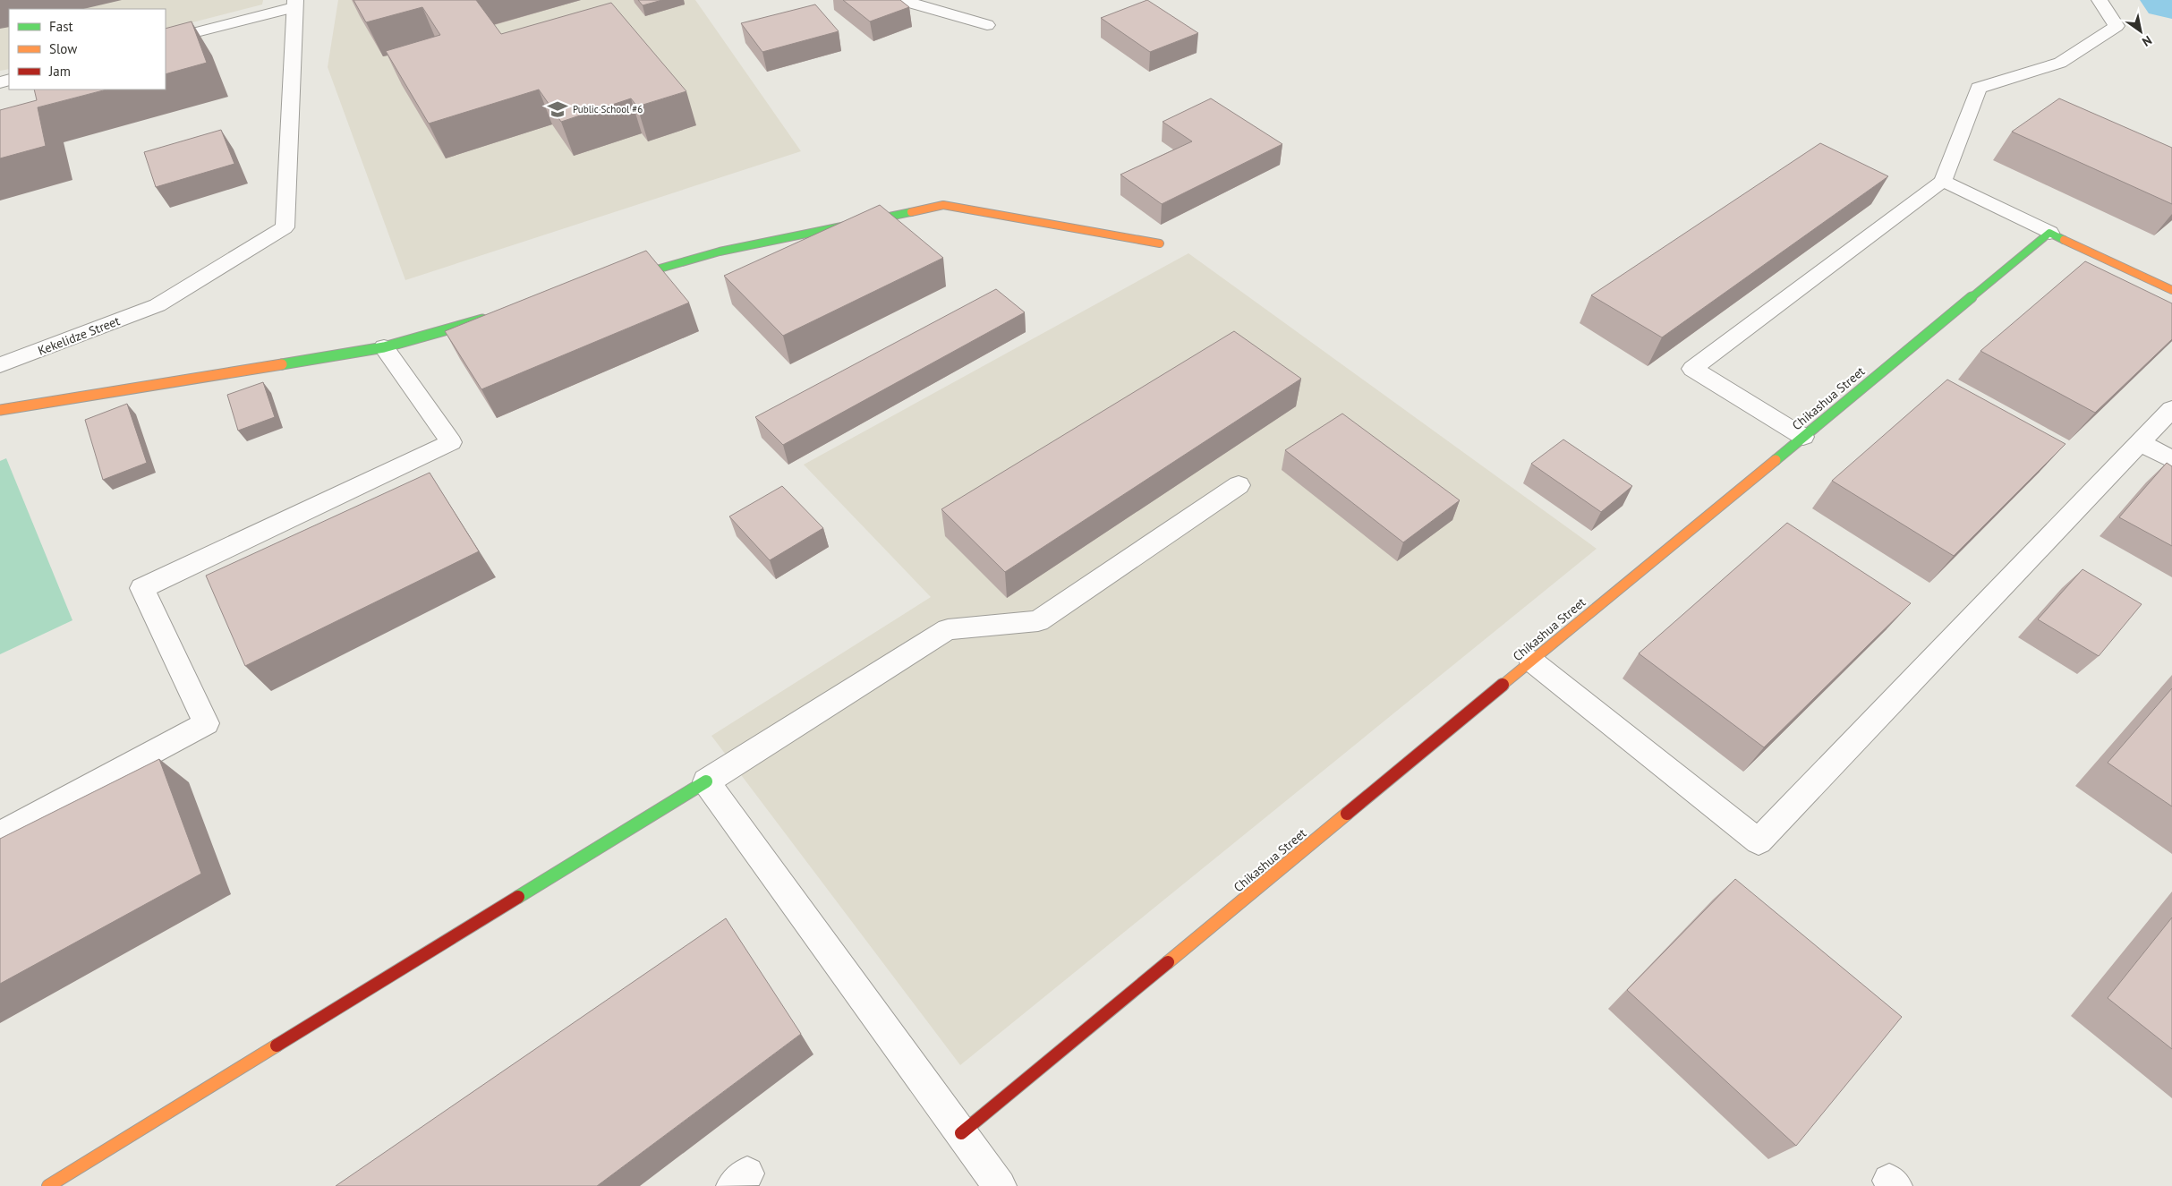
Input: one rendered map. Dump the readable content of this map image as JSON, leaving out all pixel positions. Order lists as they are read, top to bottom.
{
  "streets": {
    "street": ["Kekelidze Street", "Chikashua Street"]
  },
  "places": {
    "school or university": ["Public School #6"]
  },
  "legend": ["Fast", "Slow", "Jam"],
  "north": "bottom right"
}
